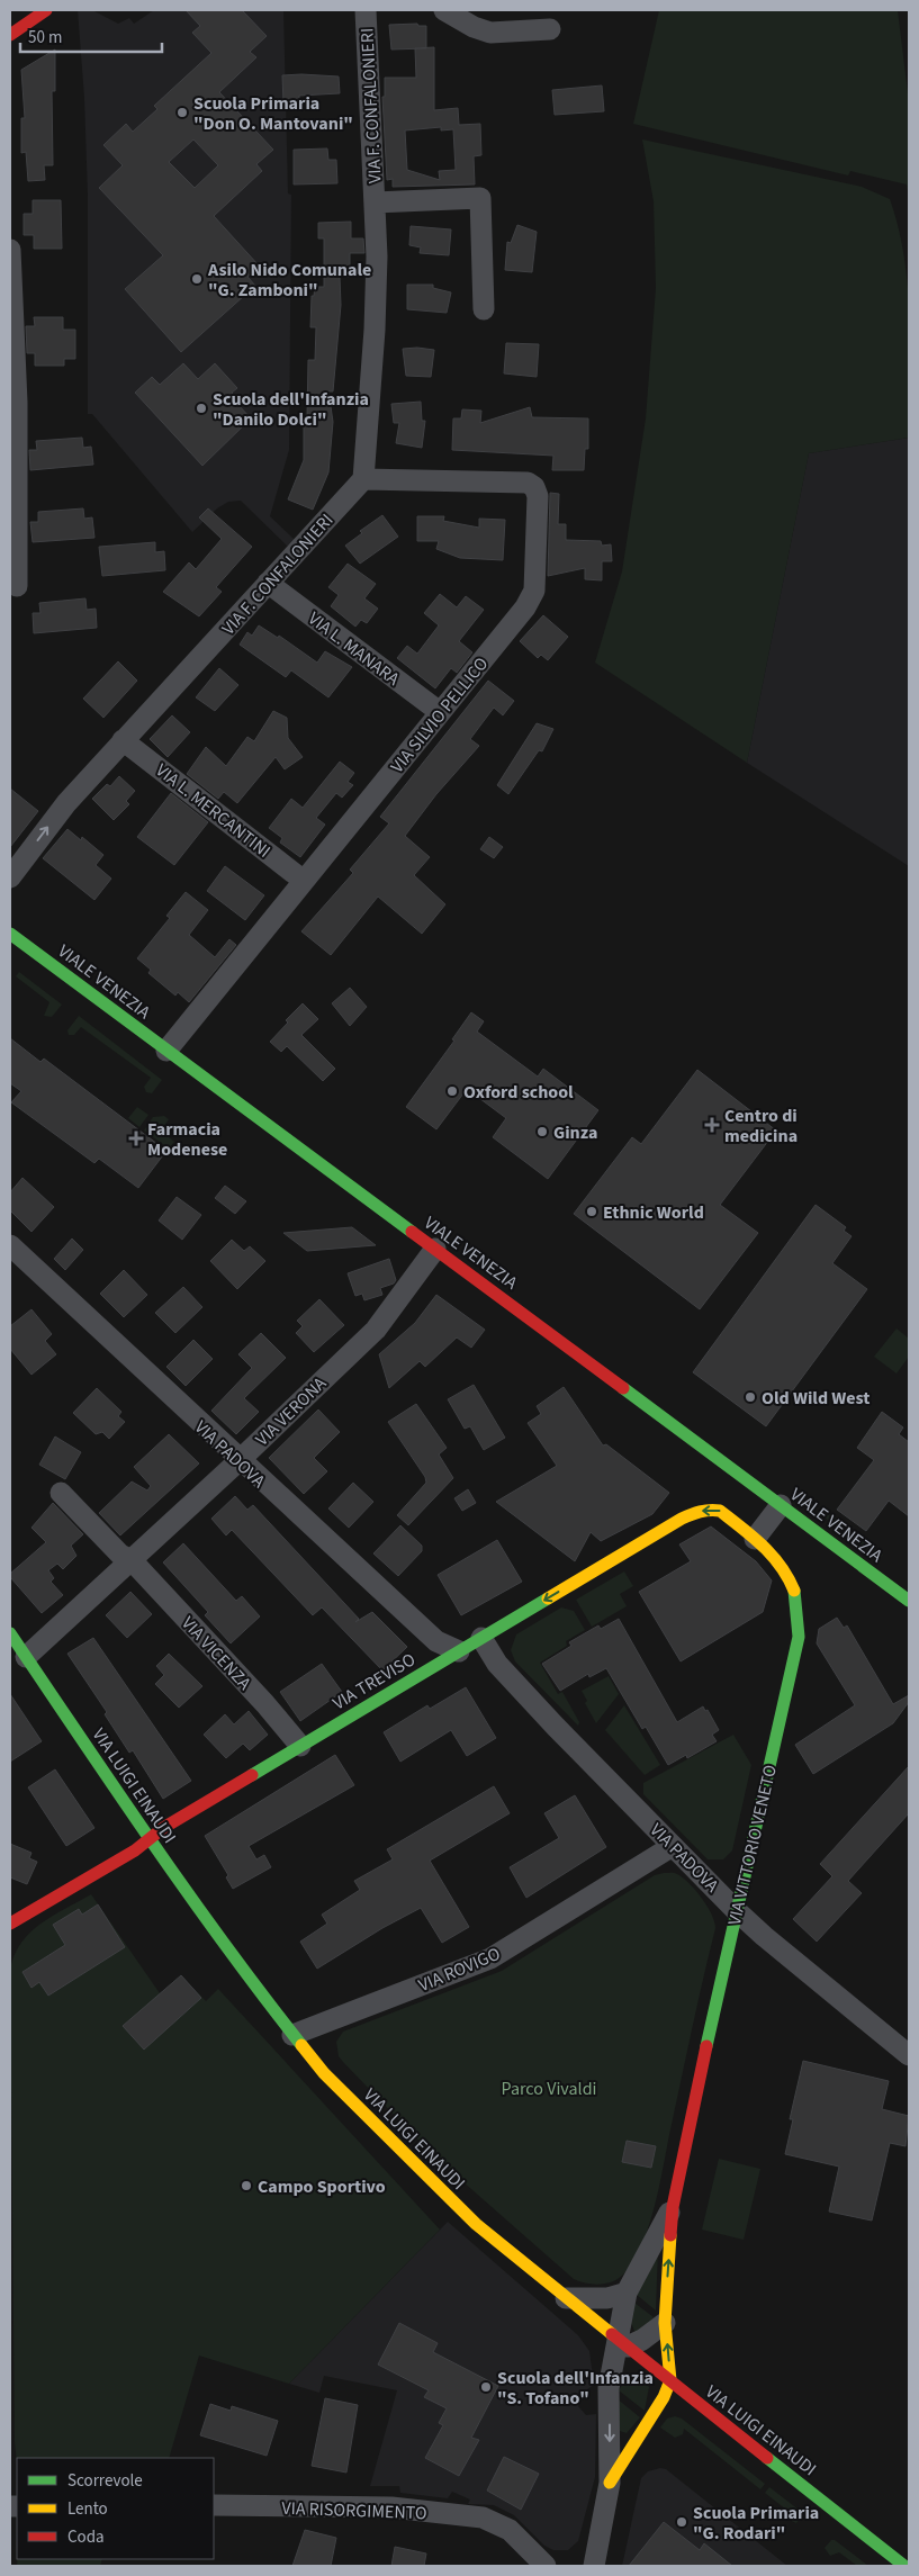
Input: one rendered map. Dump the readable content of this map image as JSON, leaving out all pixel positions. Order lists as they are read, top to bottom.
{
  "streets": {
    "street": [
      "VIA F. CONFALONIERI",
      "VIA L. MANARA",
      "VIA SILVIO PELLICO",
      "VIA L. MERCANTINI",
      "VIALE VENEZIA",
      "VIA VERONA",
      "VIA PADOVA",
      "VIA VICENZA",
      "VIA TREVISO",
      "VIA LUIGI EINAUDI",
      "VIA VITTORIO VENETO",
      "VIA ROVIGO",
      "VIA RISORGIMENTO"
    ]
  },
  "crossings": [
    ["VIA F. CONFALONIERI", "VIA L. MANARA"],
    ["VIA F. CONFALONIERI", "VIA SILVIO PELLICO"],
    ["VIA F. CONFALONIERI", "VIA L. MERCANTINI"],
    ["VIA L. MANARA", "VIA SILVIO PELLICO"],
    ["VIA SILVIO PELLICO", "VIA L. MERCANTINI"],
    ["VIA SILVIO PELLICO", "VIALE VENEZIA"],
    ["VIALE VENEZIA", "VIA VERONA"],
    ["VIA VERONA", "VIA PADOVA"],
    ["VIA VERONA", "VIA VICENZA"],
    ["VIA VERONA", "VIA LUIGI EINAUDI"],
    ["VIA PADOVA", "VIA TREVISO"],
    ["VIA PADOVA", "VIA VITTORIO VENETO"],
    ["VIA PADOVA", "VIA ROVIGO"],
    ["VIA VICENZA", "VIA TREVISO"],
    ["VIA TREVISO", "VIA LUIGI EINAUDI"],
    ["VIA TREVISO", "VIA VITTORIO VENETO"],
    ["VIA LUIGI EINAUDI", "VIA VITTORIO VENETO"],
    ["VIA LUIGI EINAUDI", "VIA ROVIGO"]
  ],
  "parks": ["Parco Vivaldi"],
  "places": {
    "other": [
      "Scuola Primaria \"Don O. Mantovani\"",
      "Asilo Nido Comunale \"G. Zamboni\"",
      "Scuola dell'Infanzia \"Danilo Dolci\"",
      "Oxford school",
      "Ginza",
      "Ethnic World",
      "Old Wild West",
      "Campo Sportivo",
      "Scuola dell'Infanzia \"S. Tofano\"",
      "Scuola Primaria \"G. Rodari\""
    ],
    "health": ["Centro di medicina", "Farmacia Modenese"]
  },
  "legend": ["Scorrevole", "Lento", "Coda"],
  "scale_bar": "50 m"
}
